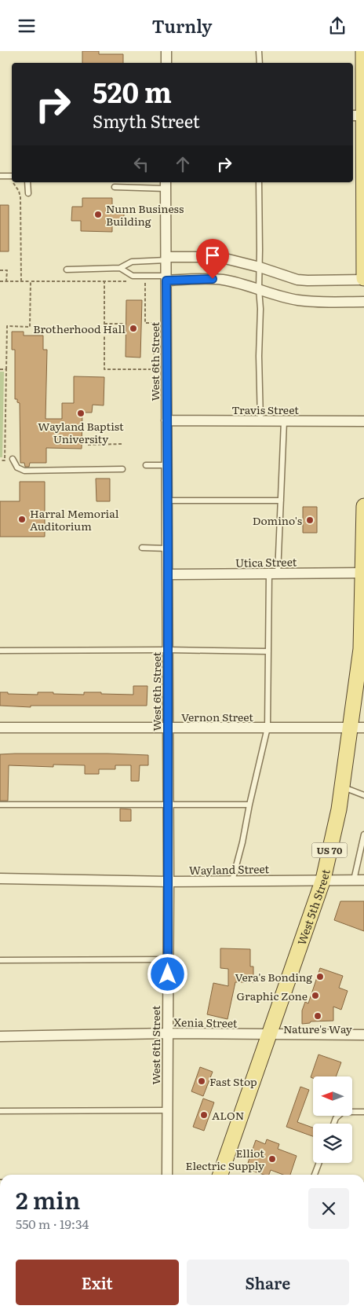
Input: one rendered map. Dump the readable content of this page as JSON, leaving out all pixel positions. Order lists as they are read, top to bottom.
{
  "streets": {
    "main road": ["US 70", "West 5th Street"],
    "street": [
      "West 6th Street",
      "Travis Street",
      "Utica Street",
      "Vernon Street",
      "Wayland Street",
      "Xenia Street"
    ]
  },
  "crossings": [
    ["West 6th Street", "Travis Street"],
    ["West 6th Street", "Utica Street"],
    ["West 6th Street", "Vernon Street"],
    ["West 6th Street", "Wayland Street"],
    ["West 6th Street", "Xenia Street"],
    ["Utica Street", "West 5th Street"],
    ["Vernon Street", "West 5th Street"],
    ["Wayland Street", "West 5th Street"],
    ["West 5th Street", "Xenia Street"]
  ],
  "places": [
    "Nunn Business Building",
    "Brotherhood Hall",
    "Wayland Baptist University",
    "Harral Memorial Auditorium",
    "Domino's",
    "Vera's Bonding",
    "Graphic Zone",
    "Nature's Way",
    "Fast Stop",
    "ALON",
    "Elliot Electric Supply"
  ],
  "north": "left",
  "page": {
    "header": "Turnly",
    "turn": ["520 m", "Smyth Street"],
    "heading": ["2 min", "550 m · 19:34"],
    "buttons": ["Exit", "Share"]
  }
}
